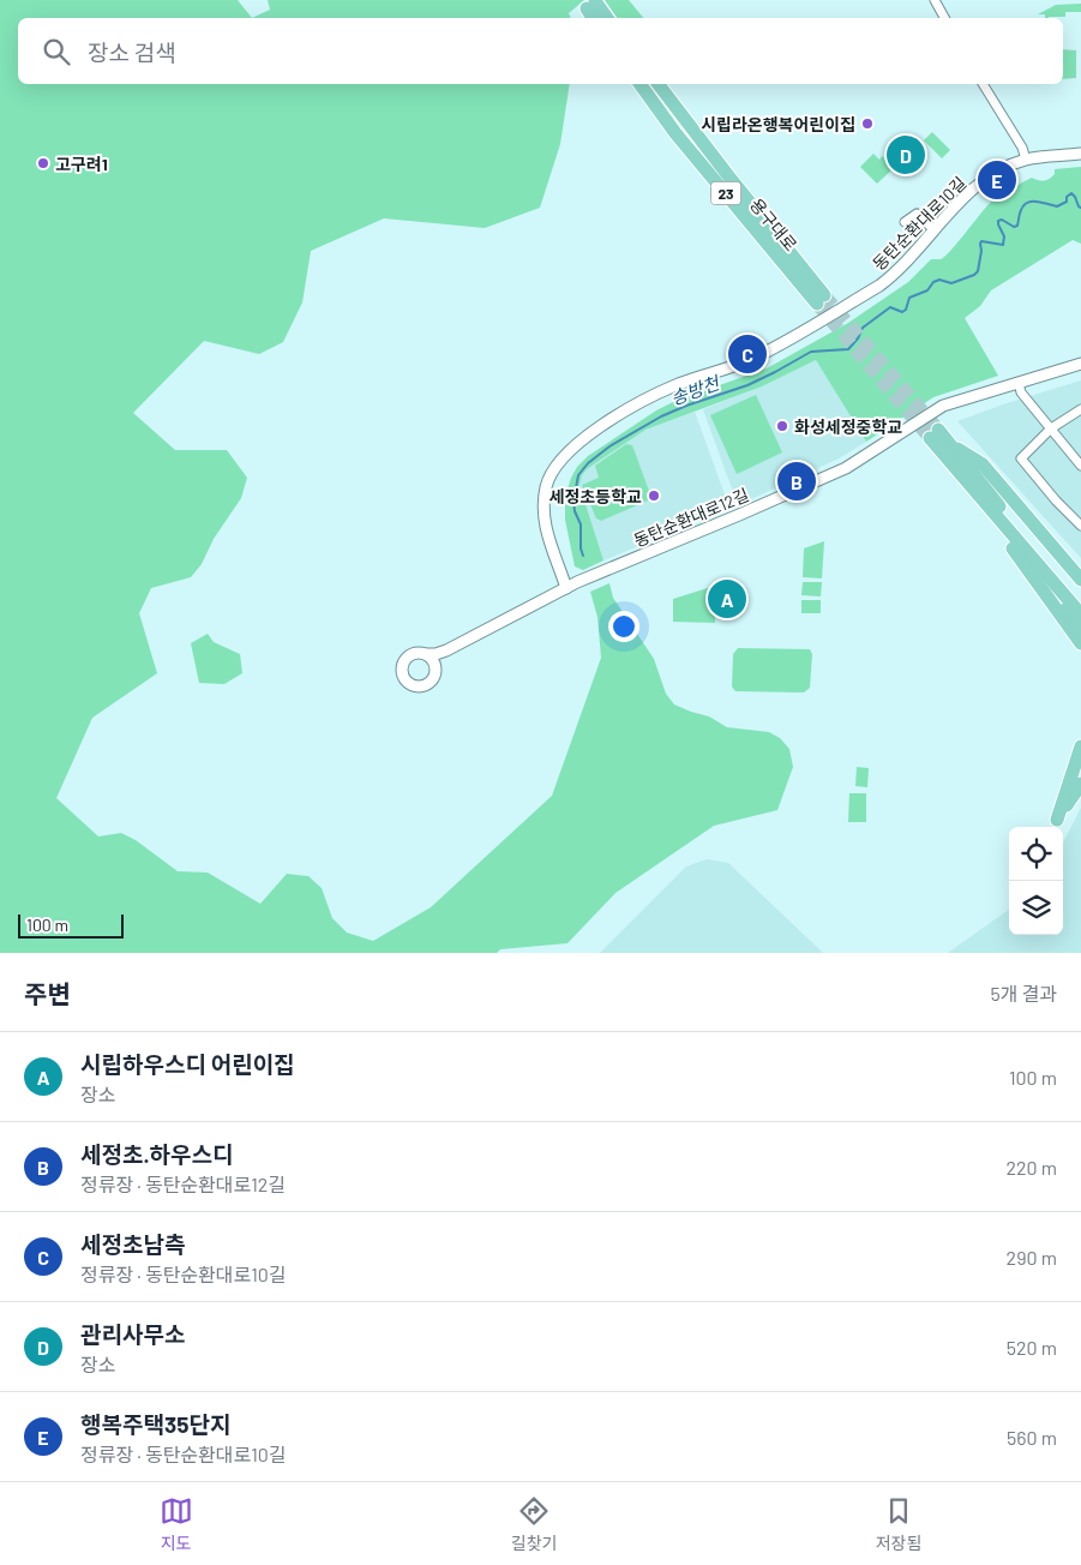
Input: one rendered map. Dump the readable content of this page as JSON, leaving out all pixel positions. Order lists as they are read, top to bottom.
{
  "streets": {
    "highway": ["23", "용구대로"],
    "street": ["동탄순환대로10길", "동탄순환대로12길"]
  },
  "crossings": [
    ["동탄순환대로10길", "동탄순환대로12길"]
  ],
  "water": ["송방천"],
  "places": [
    "시립라온행복어린이집",
    "고구려1",
    "화성세정중학교",
    "세정초등학교"
  ],
  "scale_bar": "100 m",
  "page": {
    "search": "장소 검색",
    "pins": [
      "D",
      "E",
      "C",
      "B",
      "A"
    ],
    "scale": "100 m",
    "heading": ["주변", "5개 결과"],
    "list": [
      {
        "mark": "A",
        "name": "시립하우스디 어린이집",
        "note": "장소",
        "value": "100 m"
      },
      {
        "mark": "B",
        "name": "세정초.하우스디",
        "note": "정류장 · 동탄순환대로12길",
        "value": "220 m"
      },
      {
        "mark": "C",
        "name": "세정초남측",
        "note": "정류장 · 동탄순환대로10길",
        "value": "290 m"
      },
      {
        "mark": "D",
        "name": "관리사무소",
        "note": "장소",
        "value": "520 m"
      },
      {
        "mark": "E",
        "name": "행복주택35단지",
        "note": "정류장 · 동탄순환대로10길",
        "value": "560 m"
      }
    ],
    "nav": ["지도", "길찾기", "저장됨"]
  }
}
